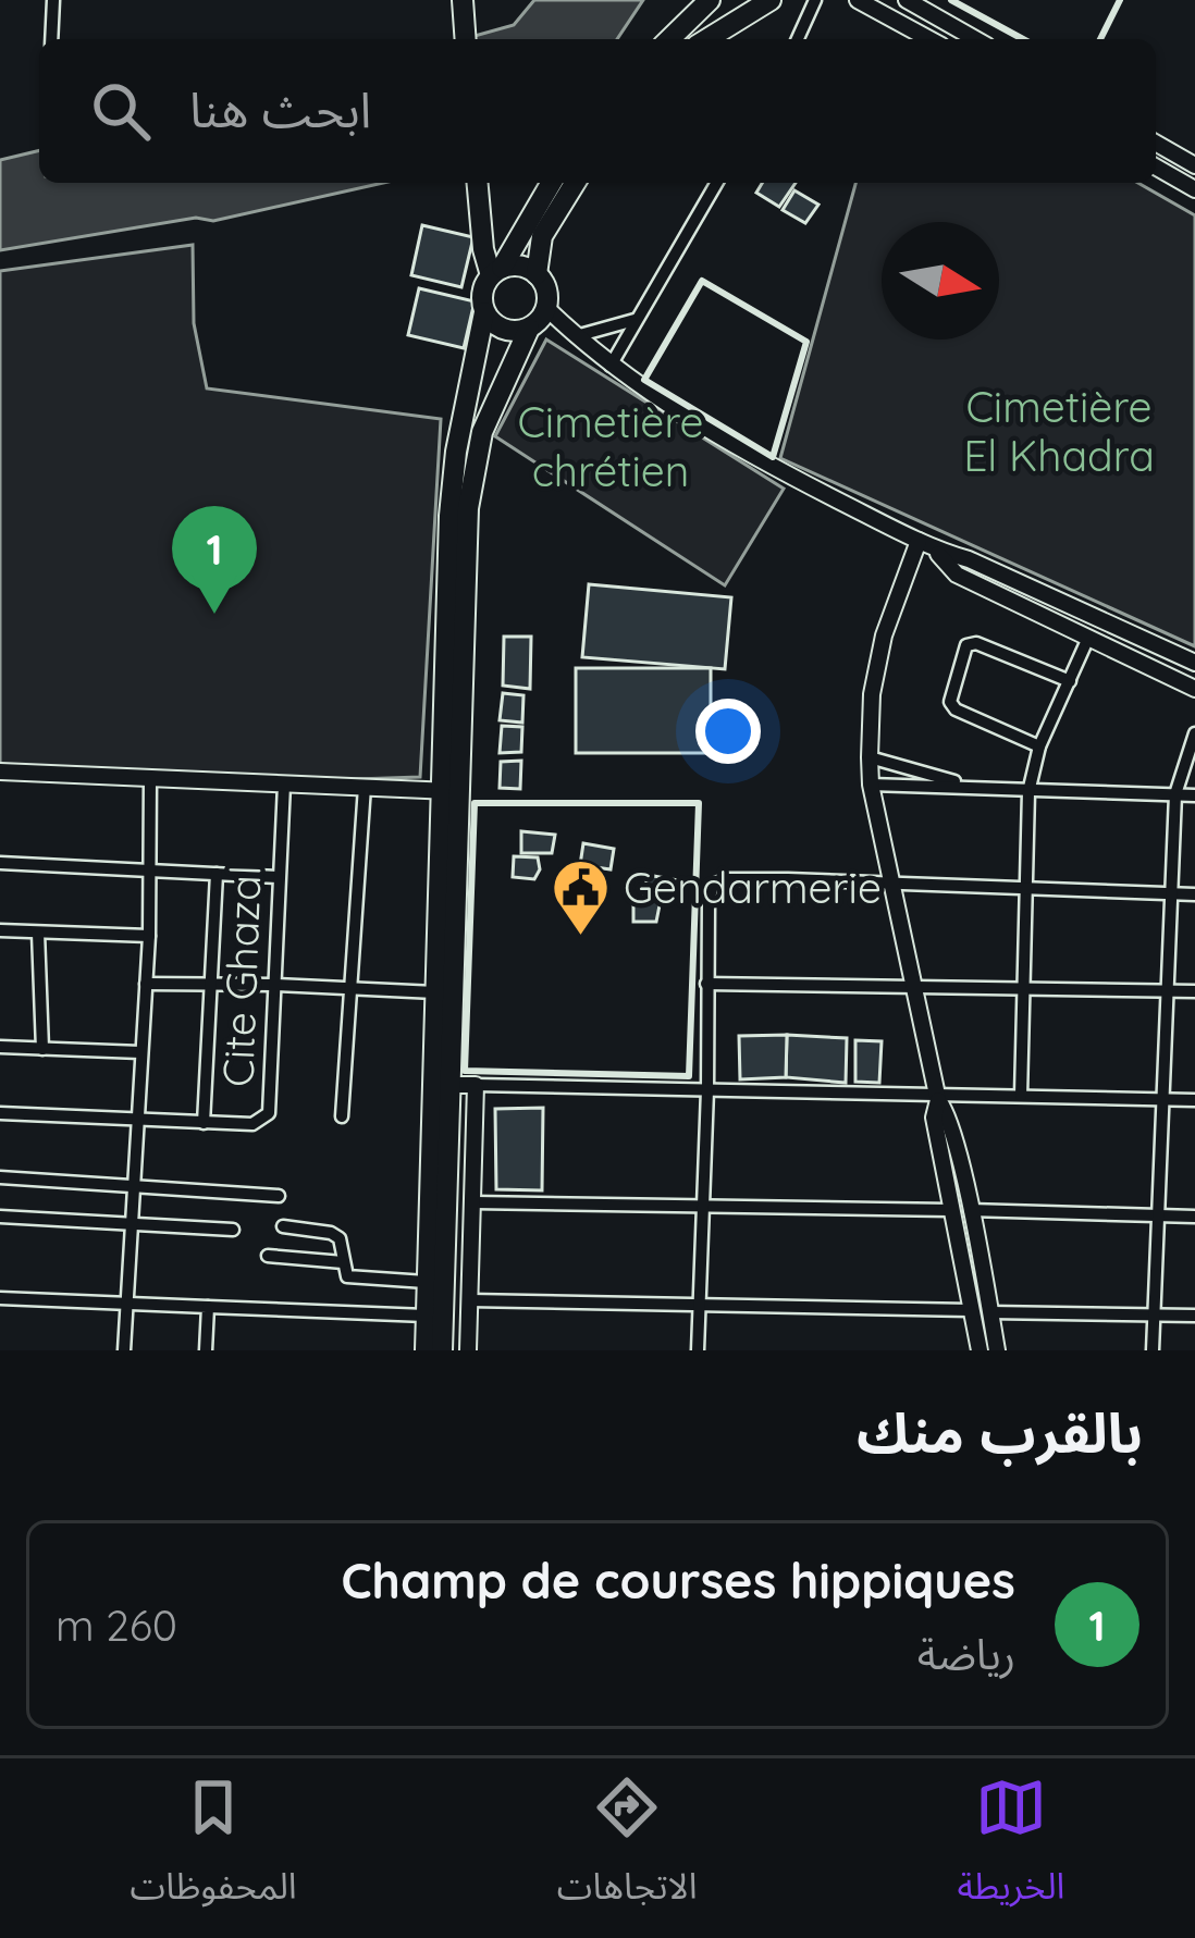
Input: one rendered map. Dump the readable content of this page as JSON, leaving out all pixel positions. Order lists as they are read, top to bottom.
{
  "streets": {
    "street": ["Cite Ghazal"]
  },
  "parks": ["Cimetière El Khadra", "Cimetière chrétien"],
  "places": {
    "public building": ["Gendarmerie"]
  },
  "north": "right",
  "page": {
    "search": "ابحث هنا",
    "pins": "1",
    "heading": "بالقرب منك",
    "list": [
      {
        "mark": "1",
        "name": "Champ de courses hippiques",
        "note": "رياضة",
        "value": "260 m"
      }
    ],
    "nav": ["الخريطة", "الاتجاهات", "المحفوظات"]
  }
}
